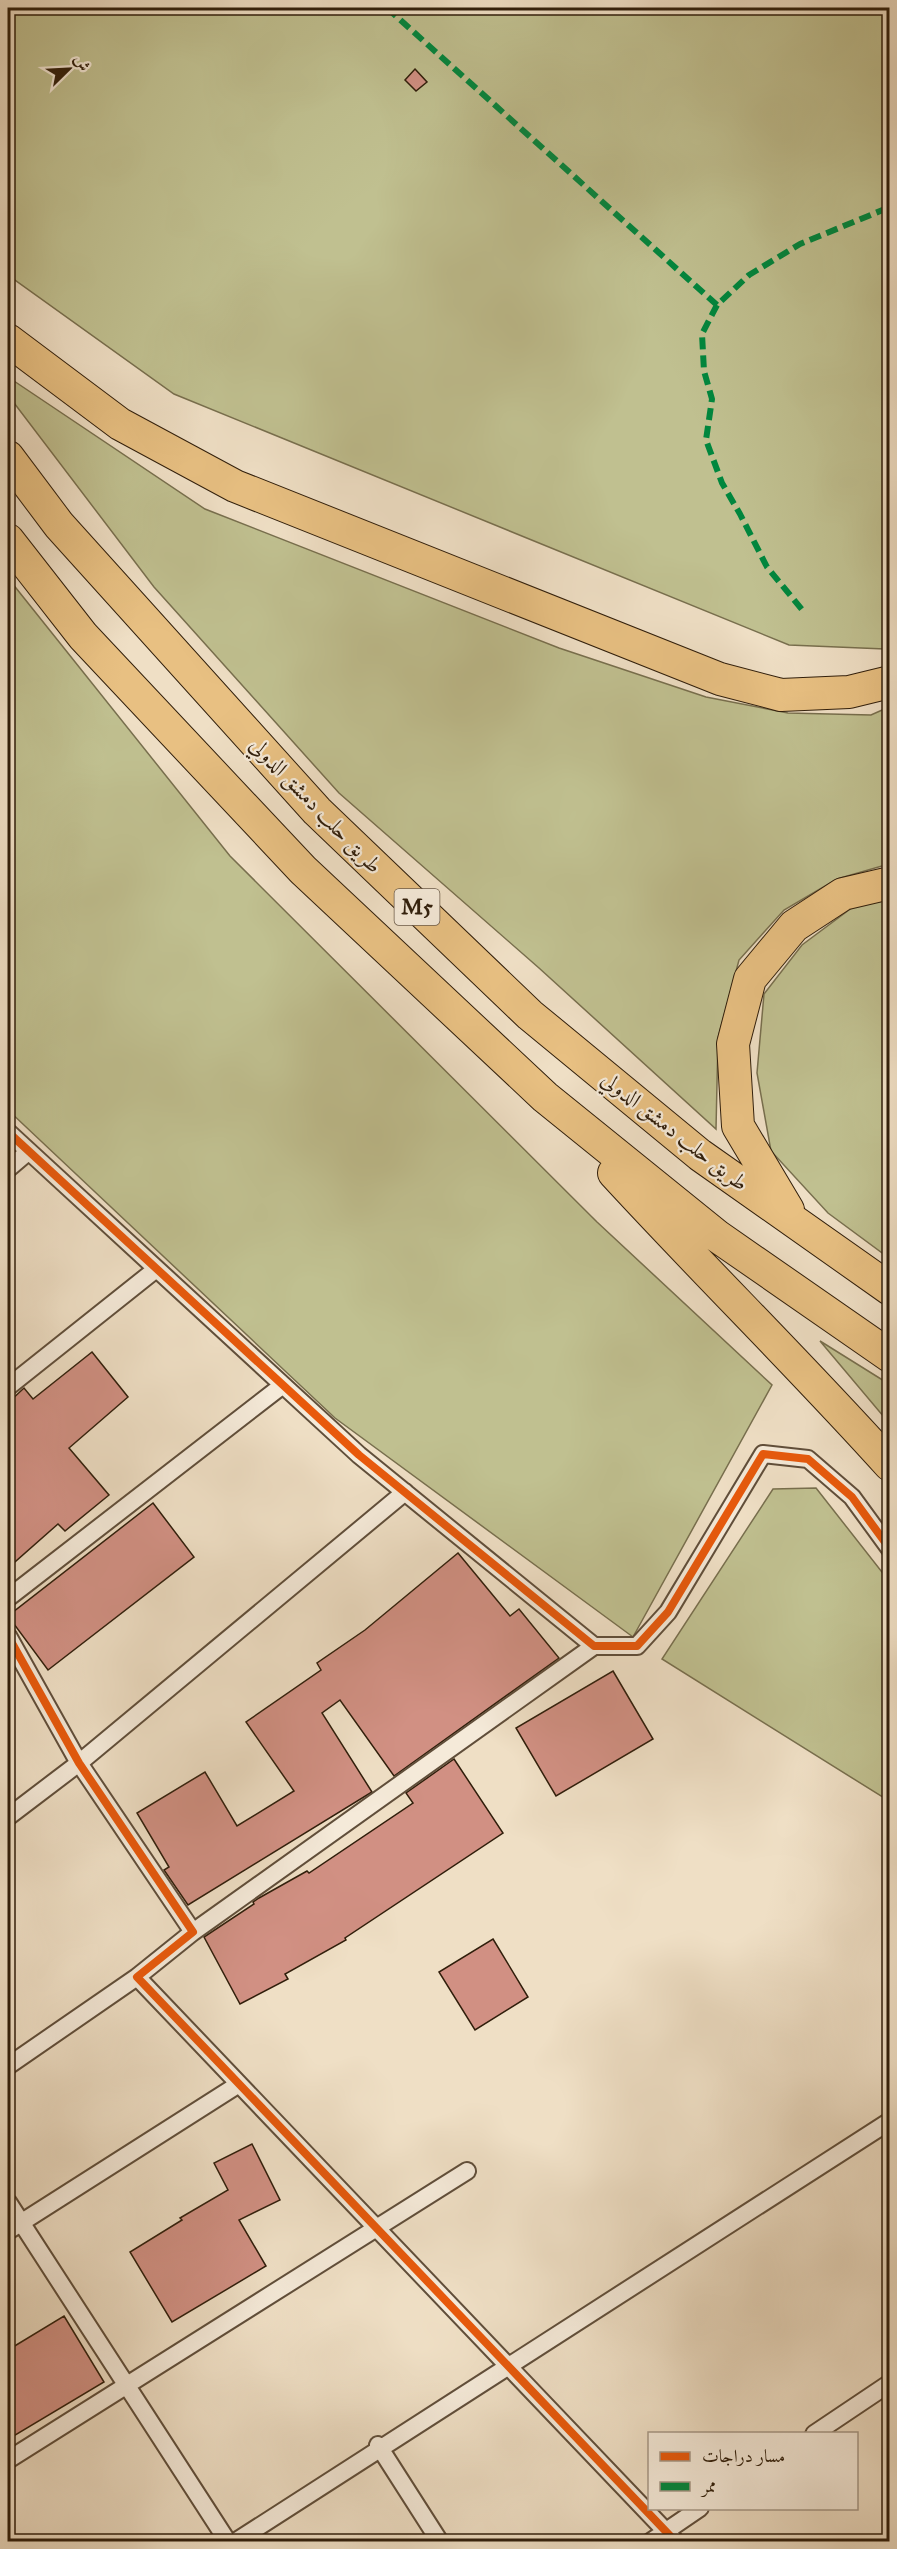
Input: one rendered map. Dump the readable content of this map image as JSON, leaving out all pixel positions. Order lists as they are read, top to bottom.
{
  "streets": {
    "highway": ["طريق حلب دمشق الدولي", "M5"]
  },
  "legend": ["مسار دراجات", "ممر"],
  "north": "top right"
}
